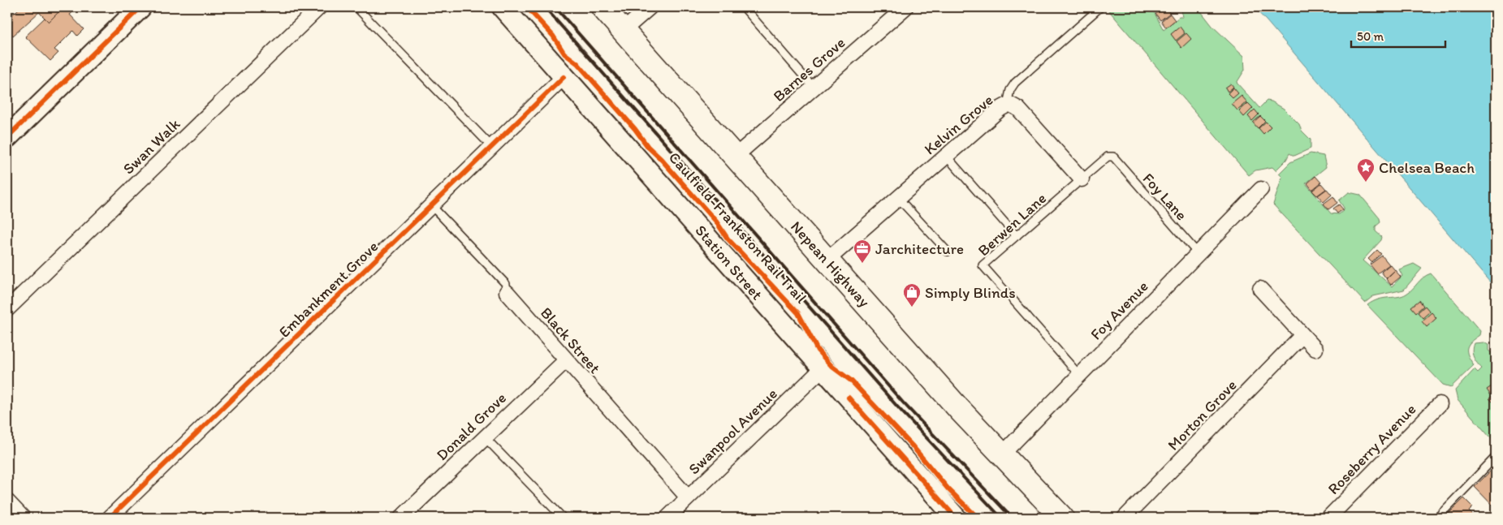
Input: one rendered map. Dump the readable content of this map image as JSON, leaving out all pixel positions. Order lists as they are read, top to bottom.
{
  "streets": {
    "highway": ["Nepean Highway"],
    "street": [
      "Barnes Grove",
      "Kelvin Grove",
      "Swan Walk",
      "Station Street",
      "Embankment Grove",
      "Foy Avenue",
      "Black Street",
      "Morton Grove",
      "Donald Grove",
      "Swanpool Avenue",
      "Roseberry Avenue"
    ],
    "lane": ["Foy Lane", "Berwen Lane"],
    "cycle path": ["Caulfield-Frankston Rail Trail"]
  },
  "crossings": [
    ["Barnes Grove", "Nepean Highway"],
    ["Kelvin Grove", "Nepean Highway"],
    ["Foy Lane", "Berwen Lane"],
    ["Foy Lane", "Foy Avenue"],
    ["Berwen Lane", "Foy Avenue"],
    ["Station Street", "Embankment Grove"],
    ["Station Street", "Swanpool Avenue"],
    ["Nepean Highway", "Foy Avenue"],
    ["Embankment Grove", "Black Street"],
    ["Black Street", "Donald Grove"],
    ["Black Street", "Swanpool Avenue"]
  ],
  "places": {
    "place": ["Chelsea Beach"],
    "office": ["Jarchitecture"],
    "shop": ["Simply Blinds"]
  },
  "scale_bar": "50 m"
}
